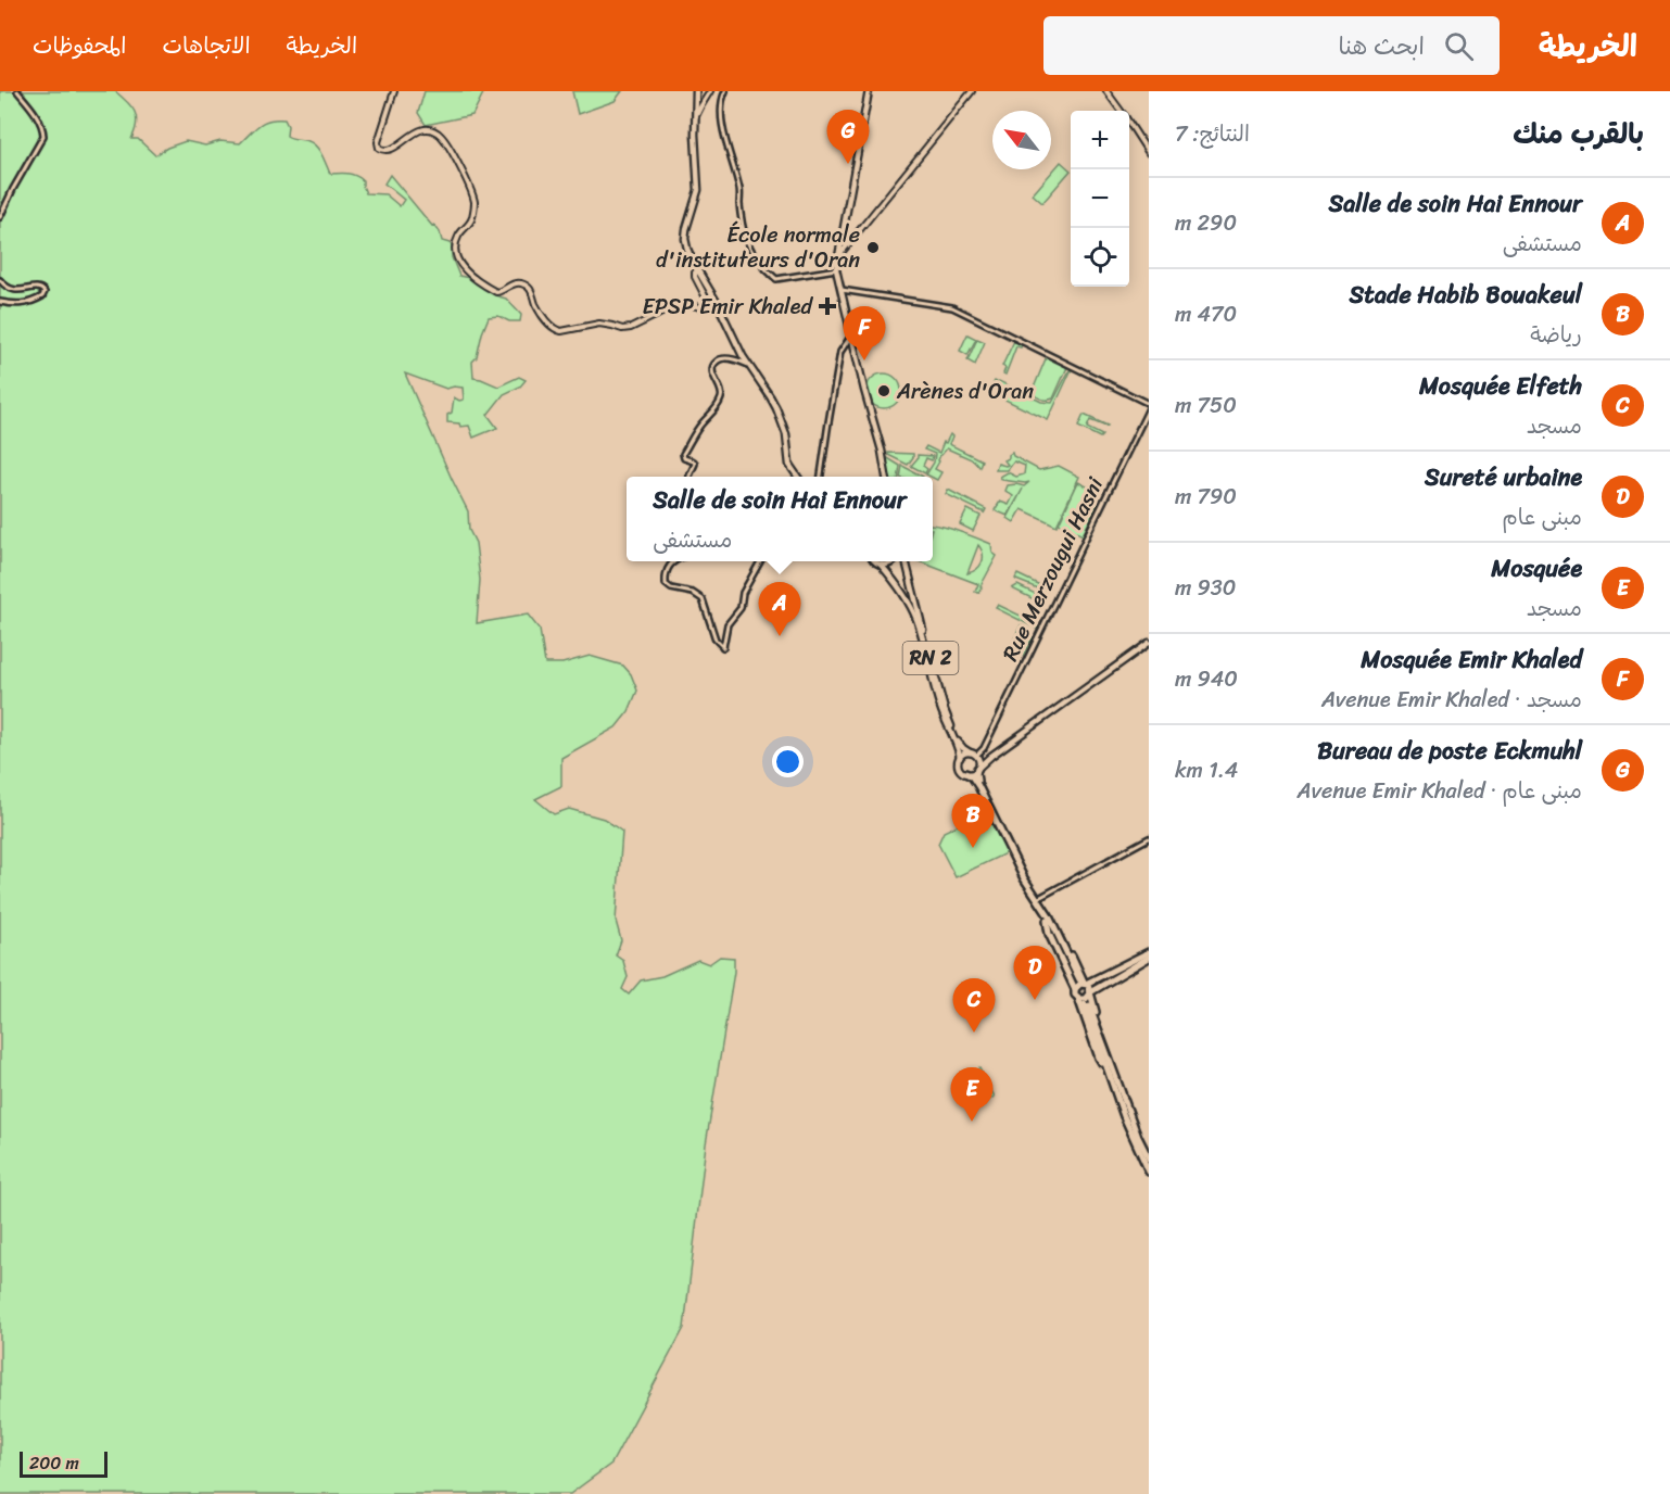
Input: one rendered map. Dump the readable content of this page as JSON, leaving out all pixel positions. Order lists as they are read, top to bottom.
{
  "streets": {
    "main road": ["RN 2"],
    "street": ["Rue Merzougui Hasni"]
  },
  "crossings": [
    ["Rue Merzougui Hasni", "RN 2"]
  ],
  "places": {
    "other": ["École normale d'instituteurs d'Oran", "Arènes d'Oran"],
    "health": ["EPSP Emir Khaled"]
  },
  "scale_bar": "200 m",
  "north": "top left",
  "page": {
    "header": "الخريطة",
    "search": "ابحث هنا",
    "nav": ["الخريطة", "الاتجاهات", "المحفوظات"],
    "heading": ["بالقرب منك", "النتائج: 7"],
    "pins": [
      "G",
      "F",
      "A",
      "B",
      "D",
      "C",
      "E"
    ],
    "map_buttons": ["+", "−"],
    "list": [
      {
        "mark": "A",
        "name": "Salle de soin Hai Ennour",
        "note": "مستشفى",
        "value": "290 m"
      },
      {
        "mark": "B",
        "name": "Stade Habib Bouakeul",
        "note": "رياضة",
        "value": "470 m"
      },
      {
        "mark": "C",
        "name": "Mosquée Elfeth",
        "note": "مسجد",
        "value": "750 m"
      },
      {
        "mark": "D",
        "name": "Sureté urbaine",
        "note": "مبنى عام",
        "value": "790 m"
      },
      {
        "mark": "E",
        "name": "Mosquée",
        "note": "مسجد",
        "value": "930 m"
      },
      {
        "mark": "F",
        "name": "Mosquée Emir Khaled",
        "note": "مسجد · Avenue Emir Khaled",
        "value": "940 m"
      },
      {
        "mark": "G",
        "name": "Bureau de poste Eckmuhl",
        "note": "مبنى عام · Avenue Emir Khaled",
        "value": "1.4 km"
      }
    ],
    "popup": ["Salle de soin Hai Ennour", "مستشفى"],
    "scale": "200 m"
  }
}
